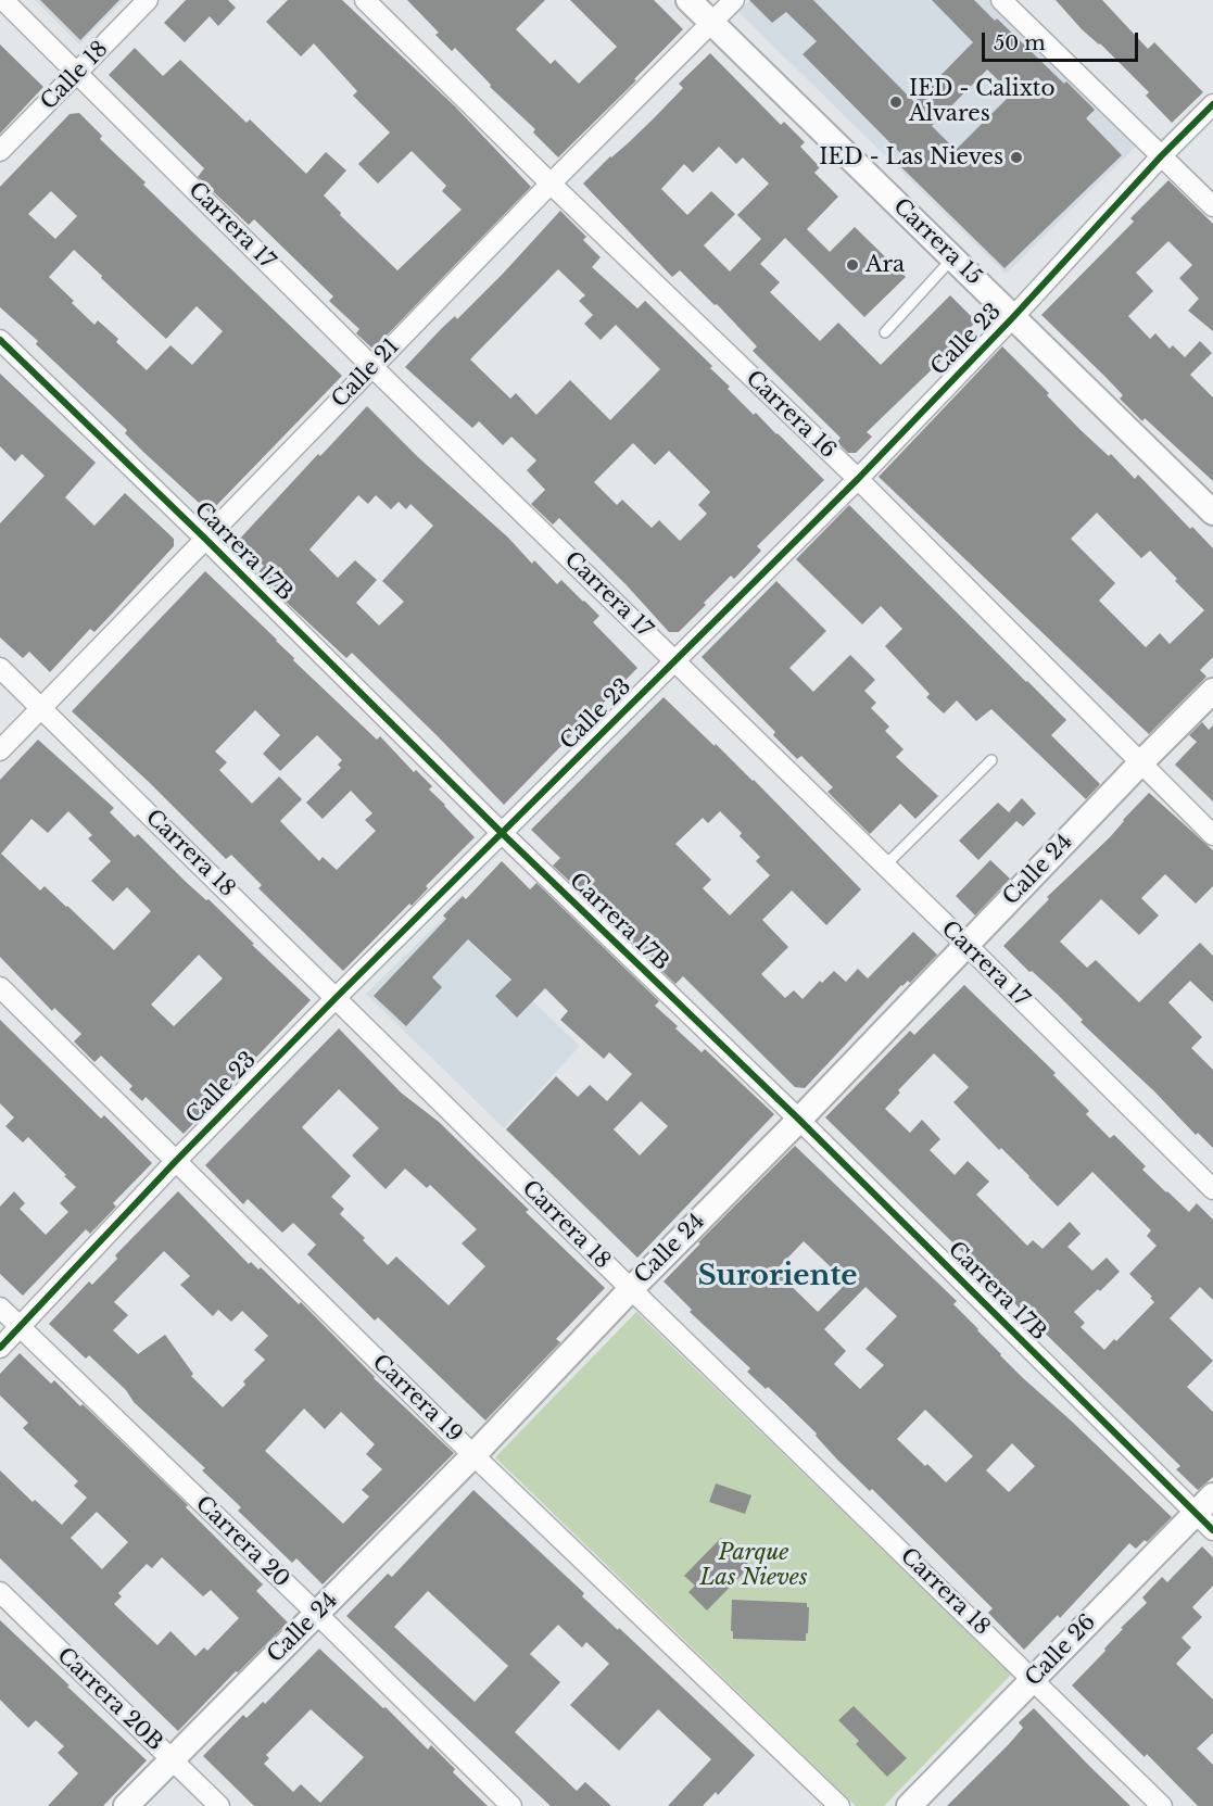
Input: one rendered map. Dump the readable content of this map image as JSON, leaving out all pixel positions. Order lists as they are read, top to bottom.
{
  "streets": {
    "street": [
      "Calle 18",
      "Carrera 17",
      "Carrera 15",
      "Calle 23",
      "Calle 21",
      "Carrera 16",
      "Carrera 17B",
      "Carrera 18",
      "Calle 24",
      "Carrera 19",
      "Carrera 20",
      "Calle 26",
      "Carrera 20B"
    ]
  },
  "crossings": [
    ["Calle 18", "Carrera 17"],
    ["Carrera 17", "Calle 23"],
    ["Carrera 17", "Calle 21"],
    ["Carrera 17", "Calle 24"],
    ["Carrera 15", "Calle 23"],
    ["Carrera 15", "Calle 21"],
    ["Calle 23", "Carrera 16"],
    ["Calle 23", "Carrera 17B"],
    ["Calle 23", "Carrera 18"],
    ["Calle 23", "Carrera 19"],
    ["Calle 23", "Carrera 20"],
    ["Calle 21", "Carrera 16"],
    ["Calle 21", "Carrera 17B"],
    ["Calle 21", "Carrera 18"],
    ["Carrera 16", "Calle 24"],
    ["Carrera 17B", "Calle 24"],
    ["Carrera 17B", "Calle 26"],
    ["Carrera 18", "Calle 24"],
    ["Carrera 18", "Calle 26"],
    ["Calle 24", "Carrera 19"],
    ["Calle 24", "Carrera 20"],
    ["Calle 24", "Carrera 20B"]
  ],
  "districts": ["Suroriente"],
  "parks": ["Parque Las Nieves"],
  "places": ["IED - Calixto Alvares", "IED - Las Nieves", "Ara"],
  "scale_bar": "50 m"
}
